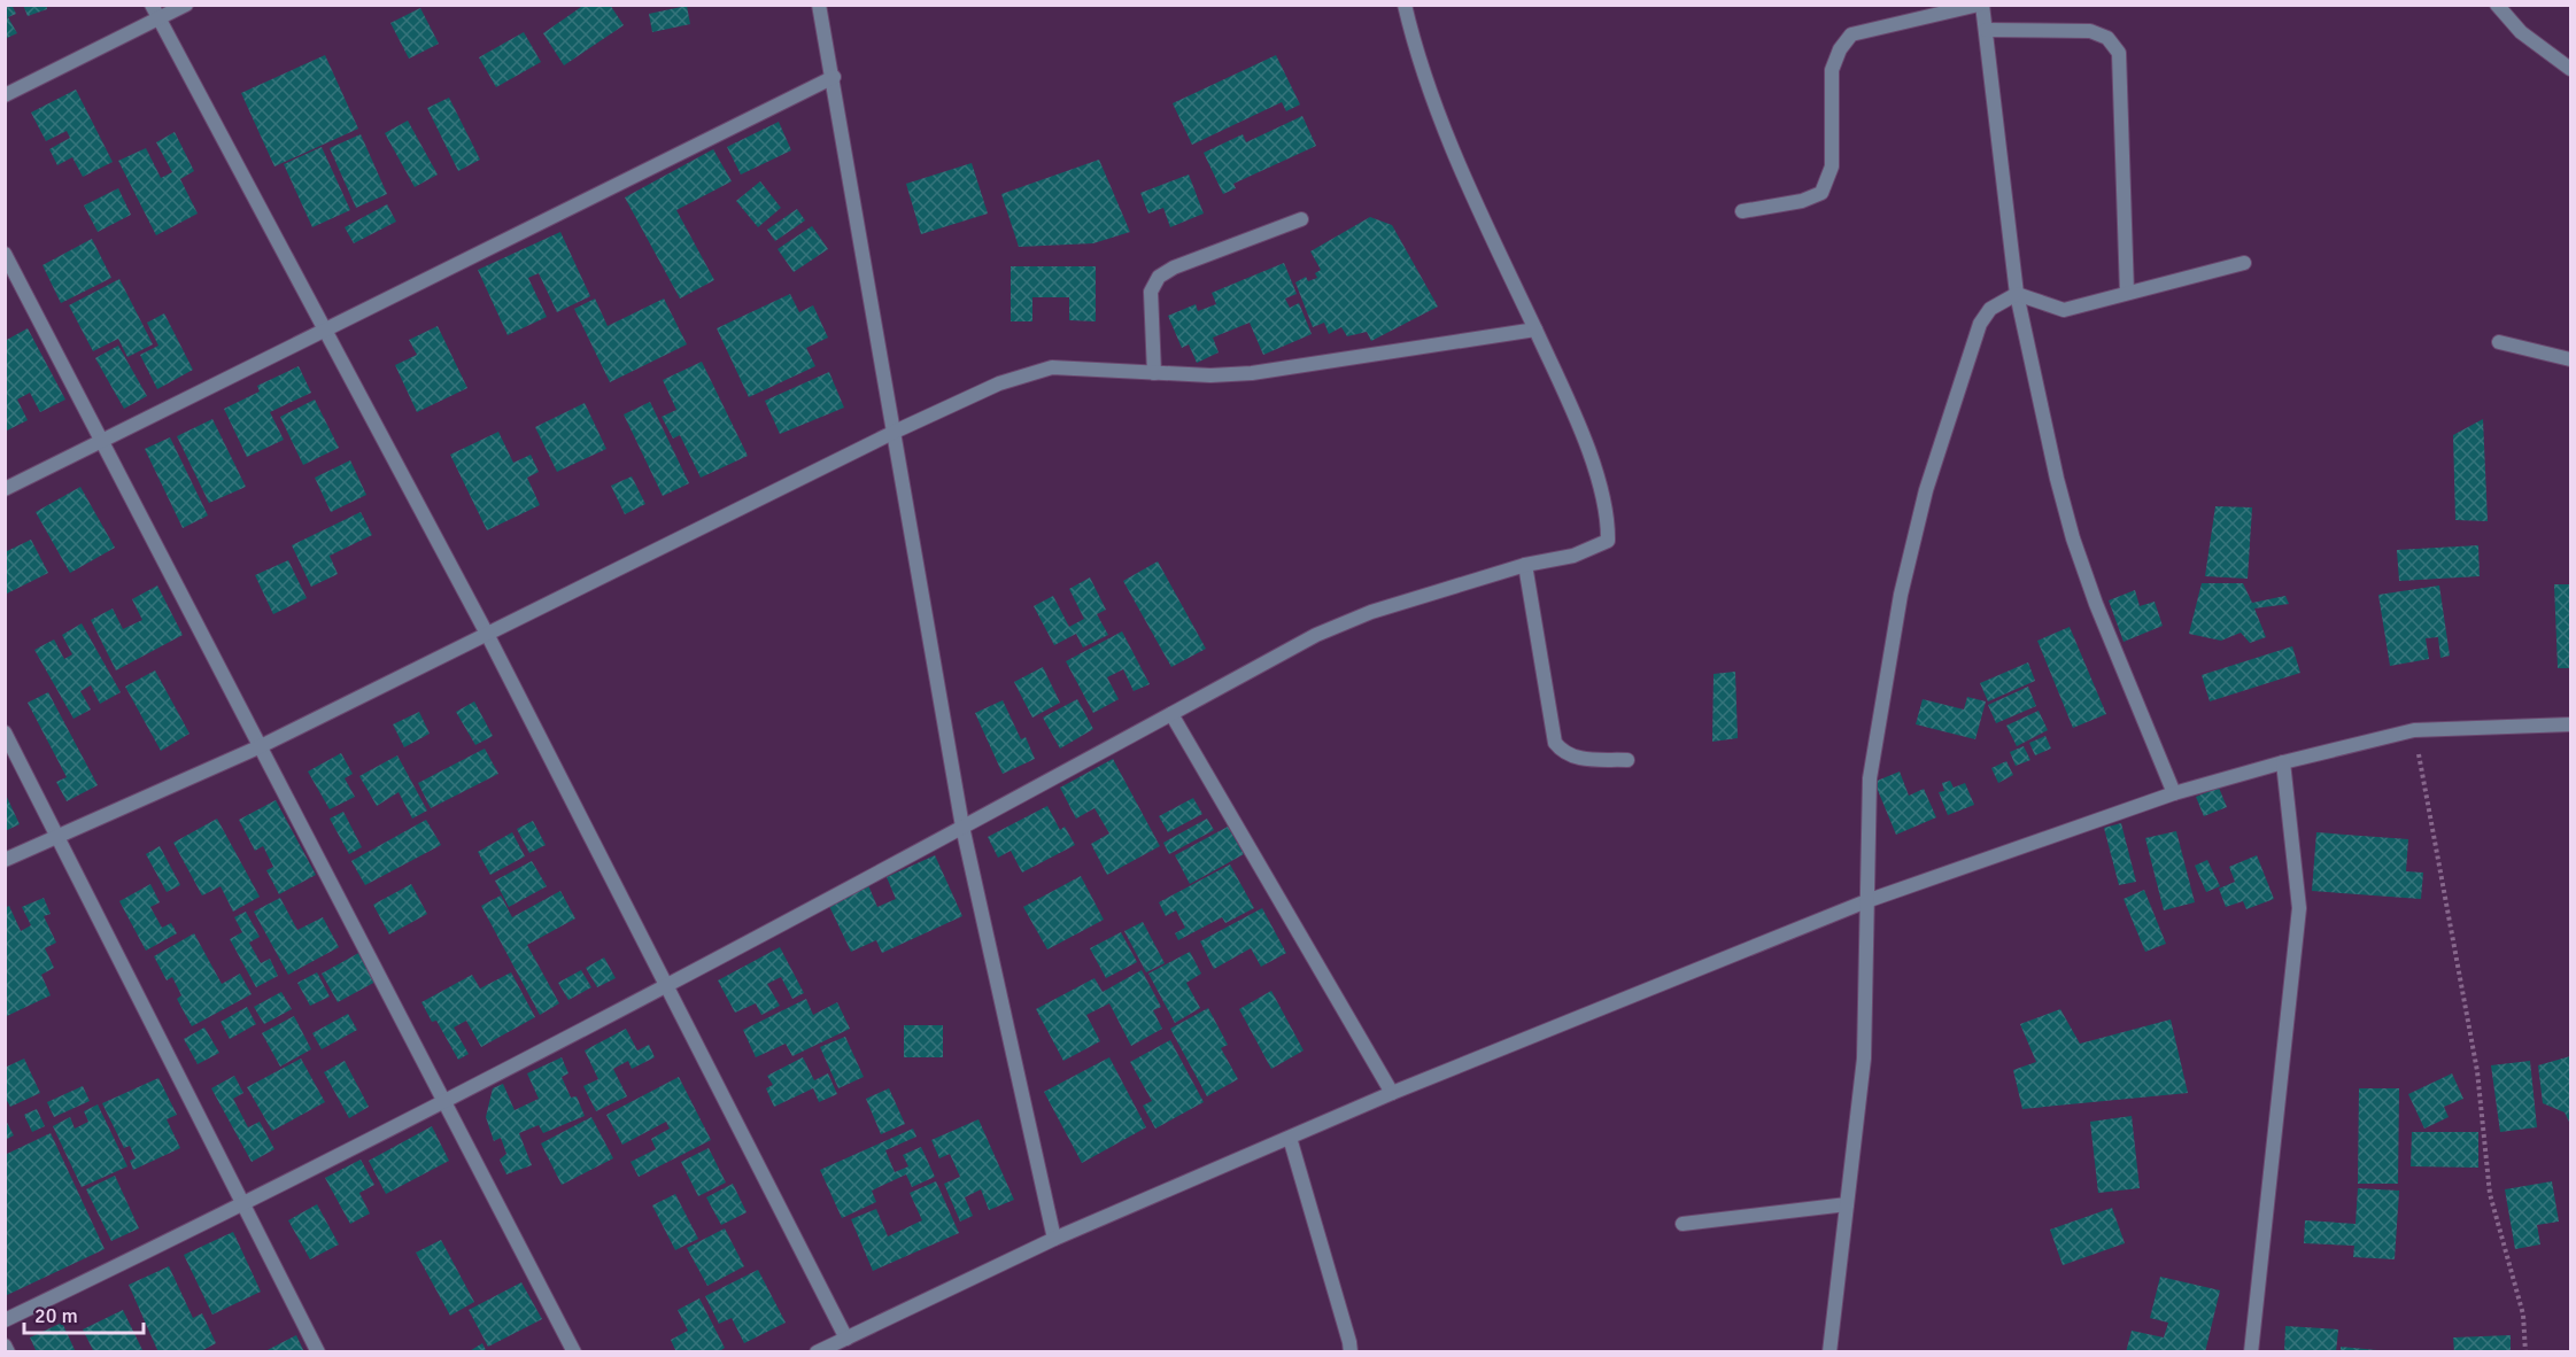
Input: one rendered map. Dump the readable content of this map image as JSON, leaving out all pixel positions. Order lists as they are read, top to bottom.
{
  "scale_bar": "20 m"
}
